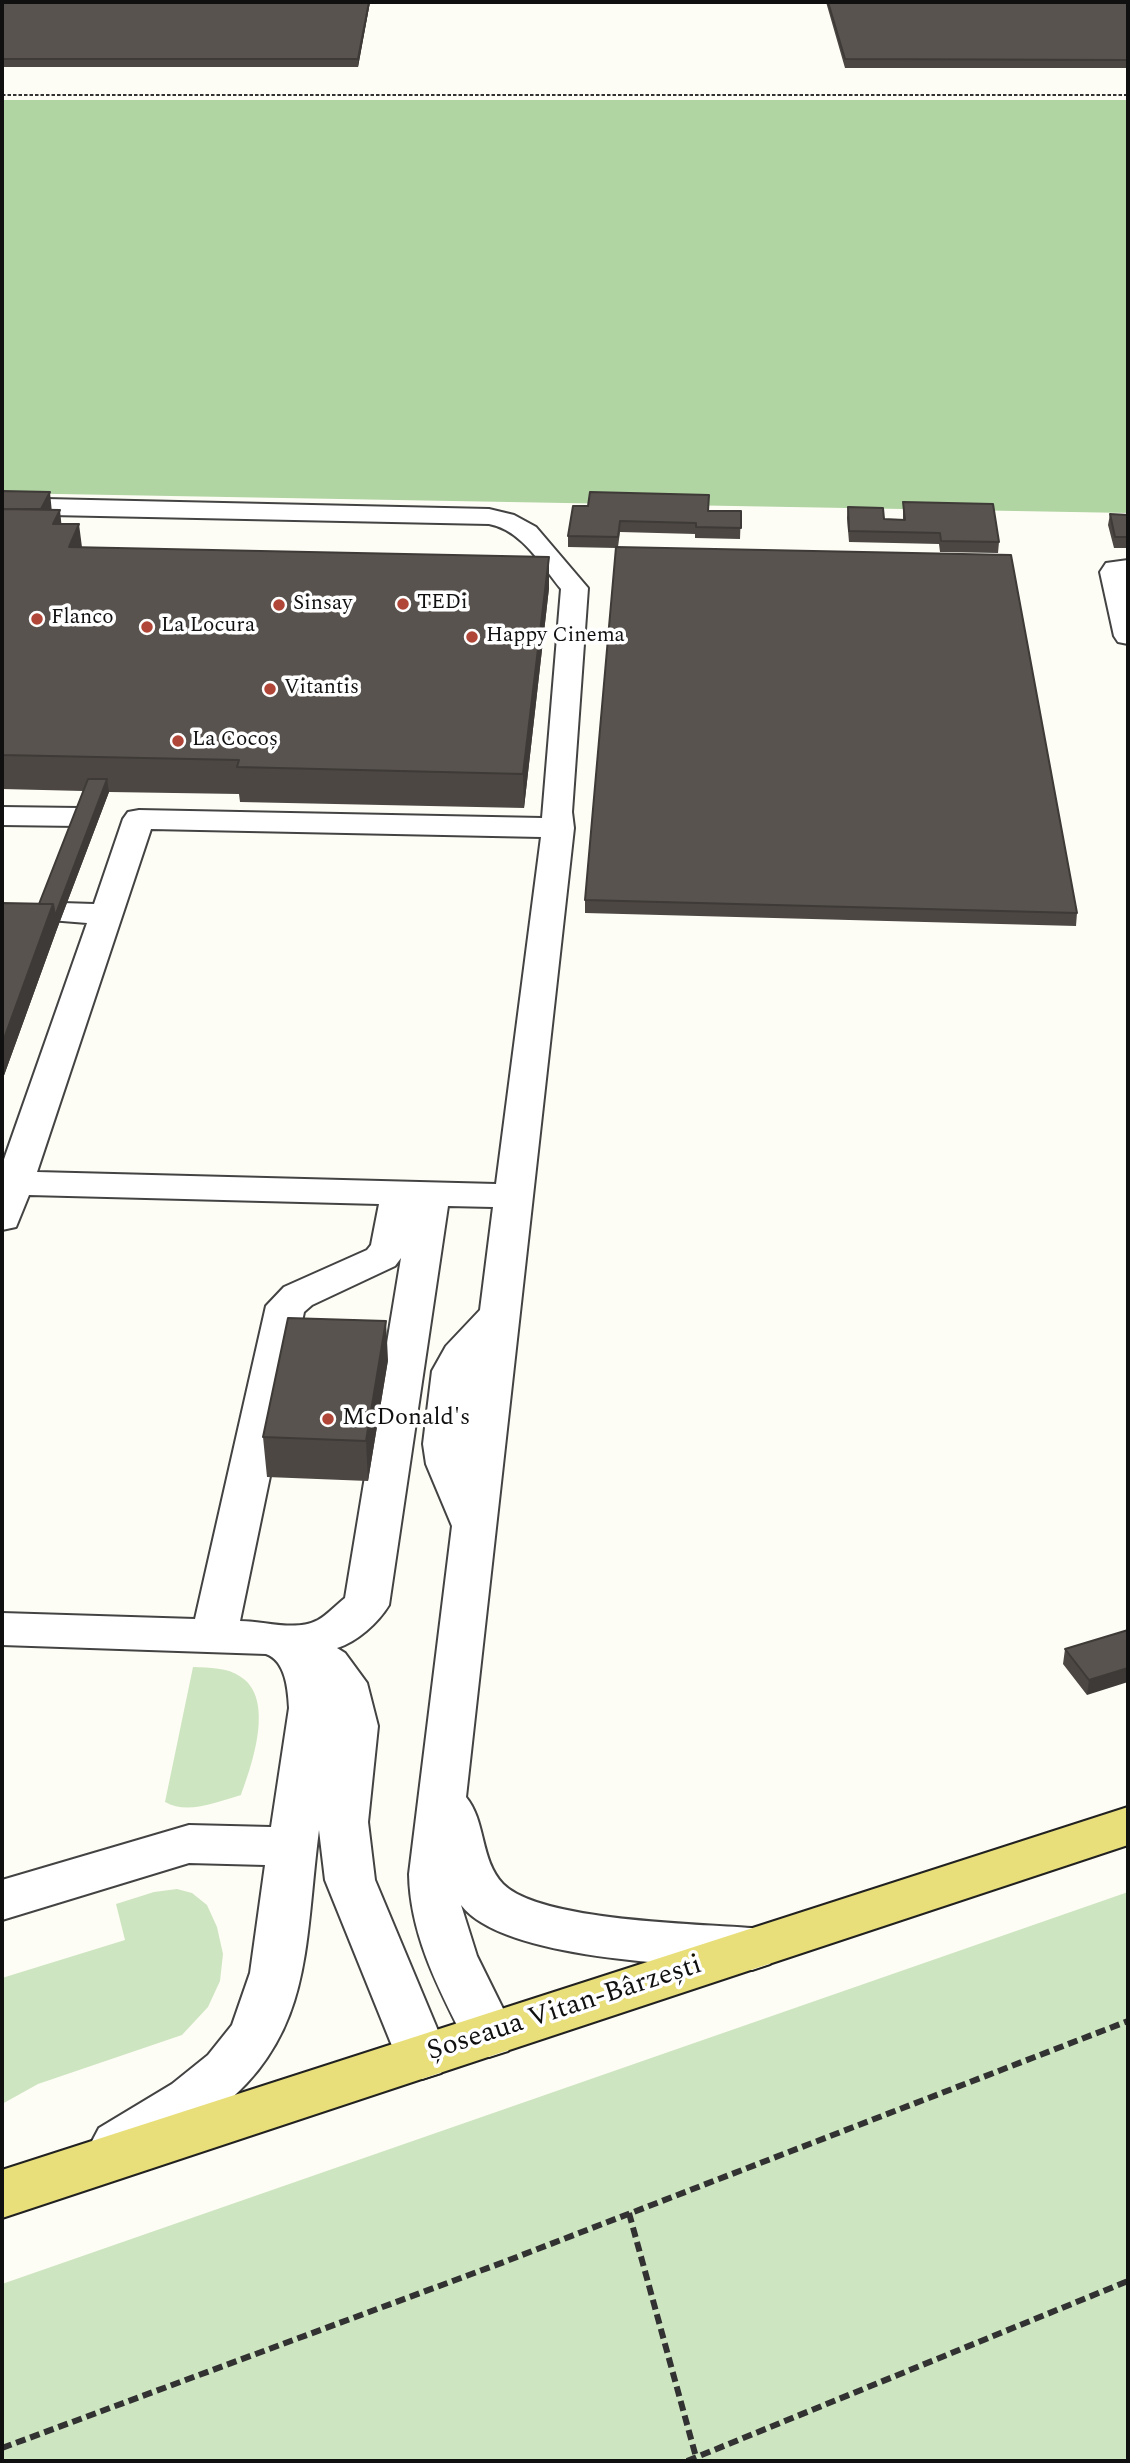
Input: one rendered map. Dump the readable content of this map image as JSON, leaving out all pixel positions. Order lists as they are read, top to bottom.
{
  "streets": {
    "main road": ["Șoseaua Vitan-Bârzești"]
  },
  "places": [
    "TEDi",
    "Sinsay",
    "Flanco",
    "La Locura",
    "Happy Cinema",
    "Vitantis",
    "La Cocoș",
    "McDonald's"
  ]
}
